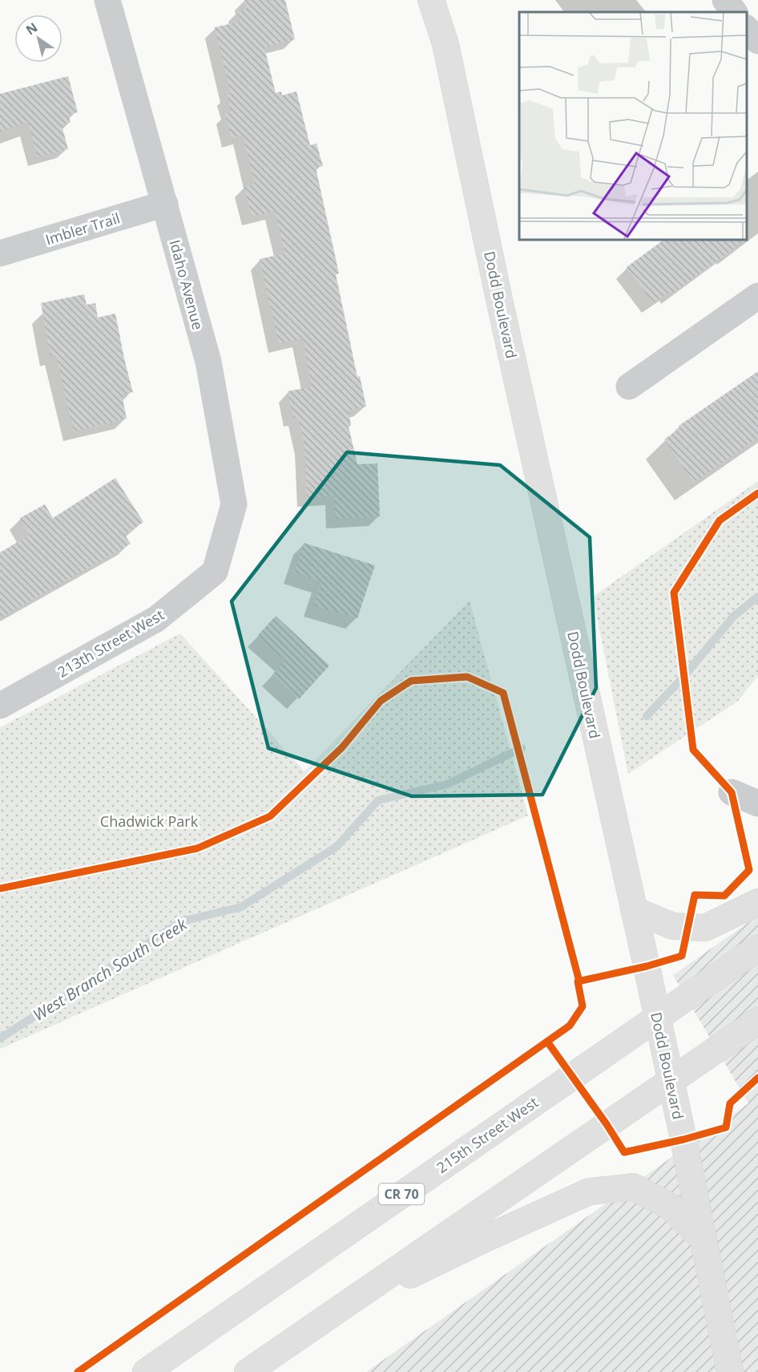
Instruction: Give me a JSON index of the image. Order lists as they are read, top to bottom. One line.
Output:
{"streets":{"main road":["Dodd Boulevard","215th Street West","CR 70"],"street":["Imbler Trail","Idaho Avenue","213th Street West"]},"crossings":[["Imbler Trail","Idaho Avenue"],["Idaho Avenue","213th Street West"],["Dodd Boulevard","215th Street West"]],"water":["West Branch South Creek"],"parks":["Chadwick Park"],"north":"top left"}
